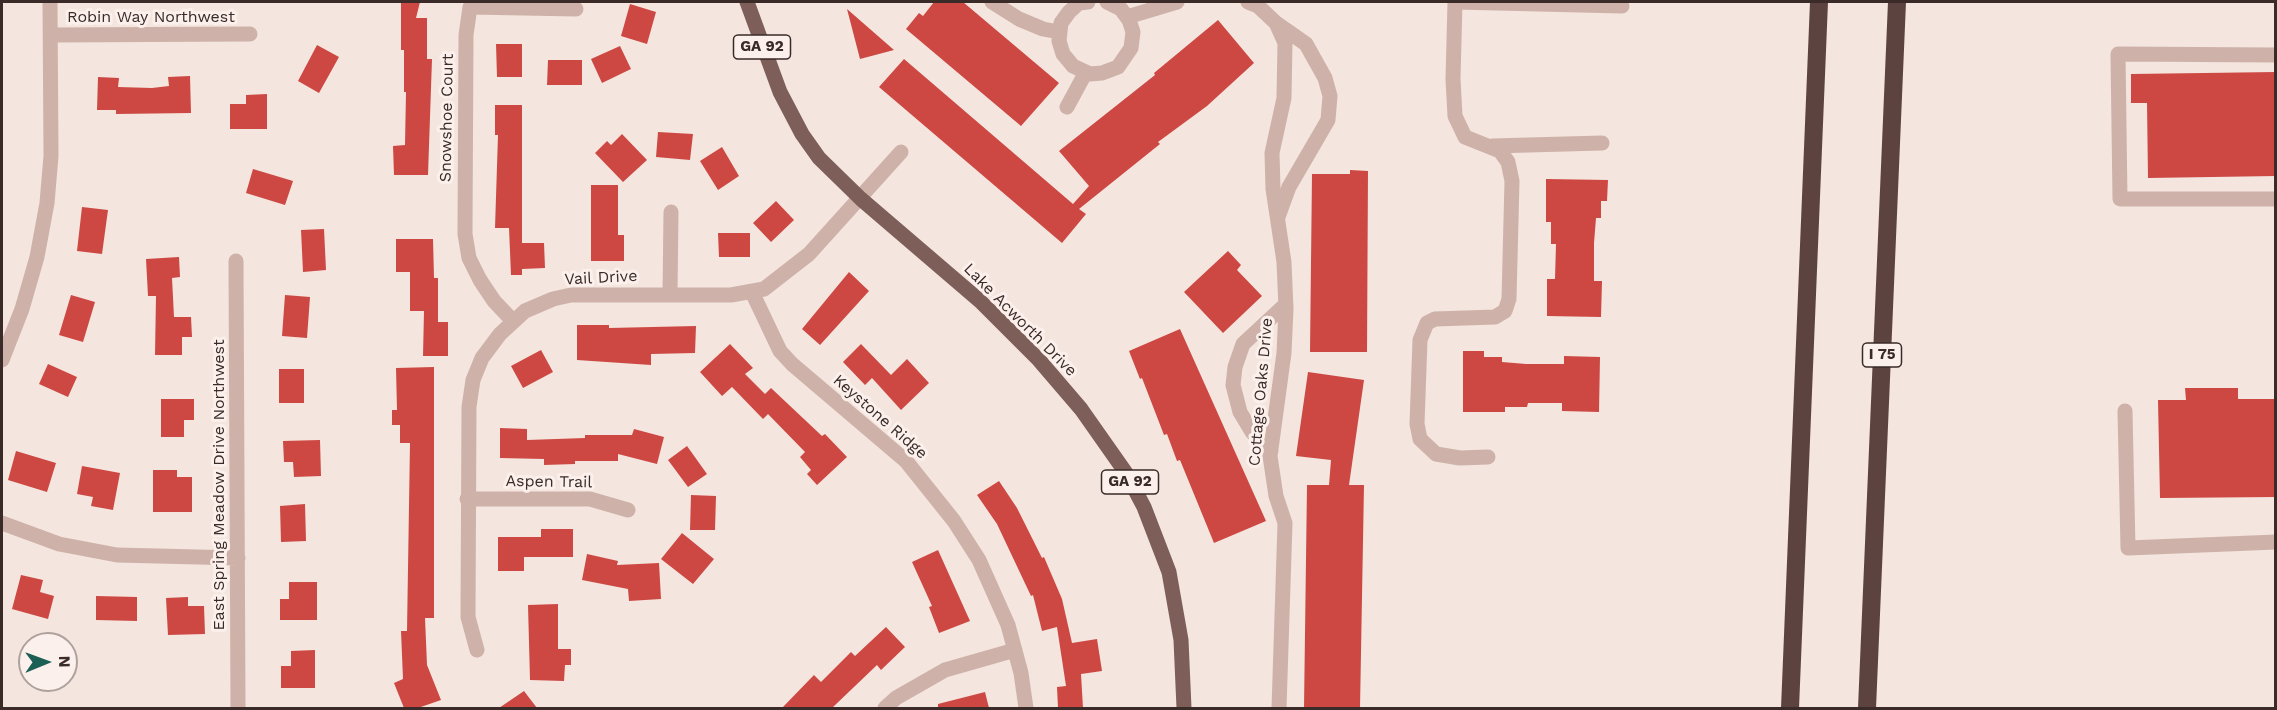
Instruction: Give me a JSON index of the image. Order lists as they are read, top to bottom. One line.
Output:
{"streets":{"highway":["I 75"],"main road":["GA 92","Lake Acworth Drive"],"street":["Robin Way Northwest","Snowshoe Court","Vail Drive","Cottage Oaks Drive","Keystone Ridge","Aspen Trail","East Spring Meadow Drive Northwest"]},"crossings":[["Snowshoe Court","Vail Drive"],["Vail Drive","Lake Acworth Drive"],["Vail Drive","Keystone Ridge"],["Vail Drive","Aspen Trail"]],"north":"right"}
